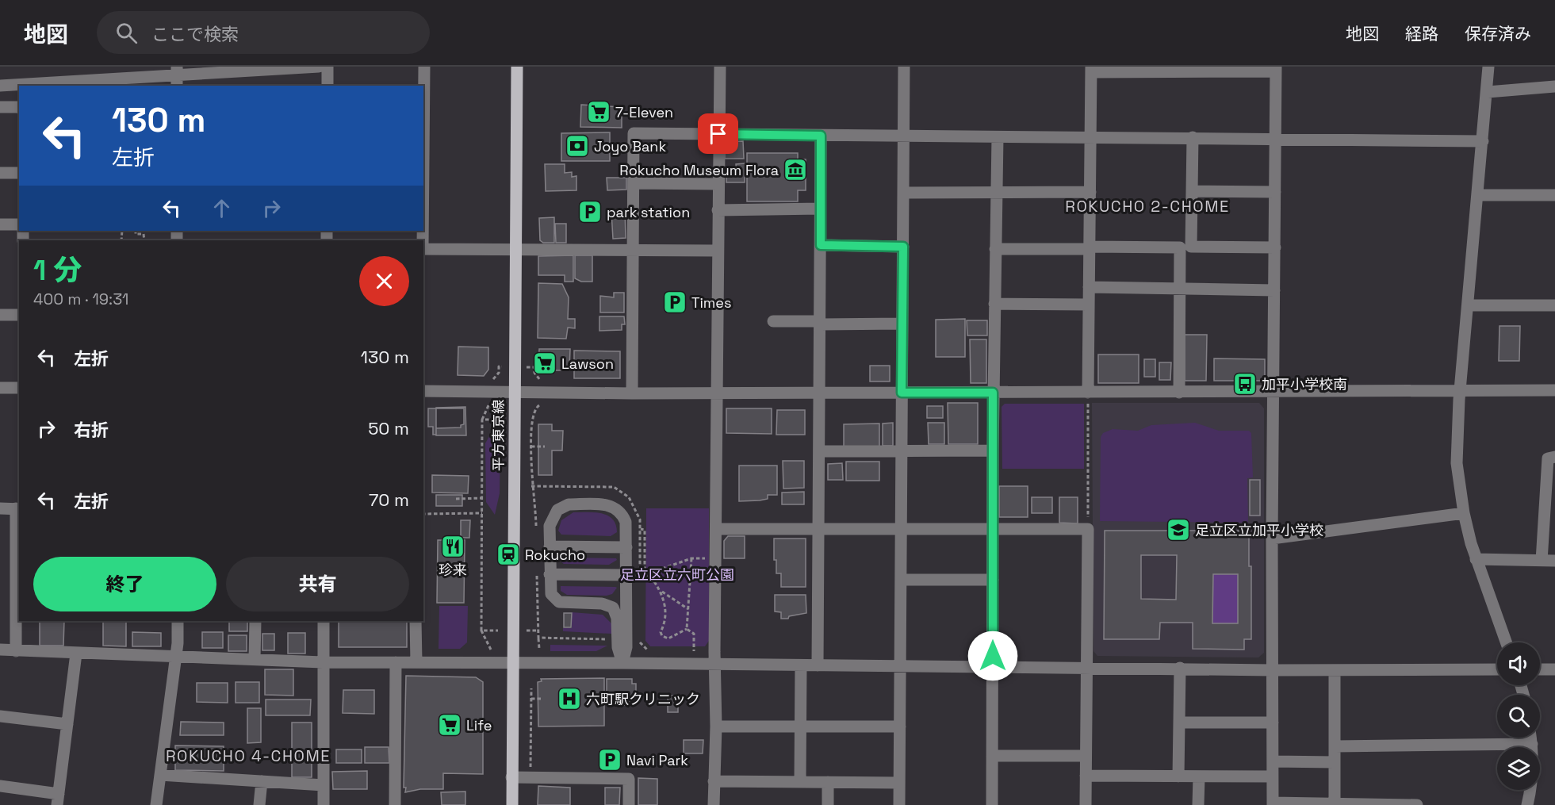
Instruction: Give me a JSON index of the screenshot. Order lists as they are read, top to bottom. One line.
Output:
{"streets":{"main road":["平方東京線"]},"districts":["ROKUCHO 2-CHOME","ROKUCHO 4-CHOME"],"parks":["足立区立六町公園"],"places":{"supermarket":["7-Eleven","Lawson","Life"],"bank":["Joyo Bank"],"museum":["Rokucho Museum Flora"],"parking":["park station","Times","Navi Park"],"bus stop":["加平小学校南"],"school or university":["足立区立加平小学校"],"restaurant":["珍来"],"station":["Rokucho"],"hospital":["六町駅クリニック"]},"page":{"header":"地図","search":"ここで検索","nav":["地図","経路","保存済み"],"turn":["130 m","左折"],"heading":["1 分","400 m · 19:31"],"list":[{"name":"左折","value":"130 m"},{"name":"右折","value":"50 m"},{"name":"左折","value":"70 m"}],"buttons":["終了","共有"]}}
